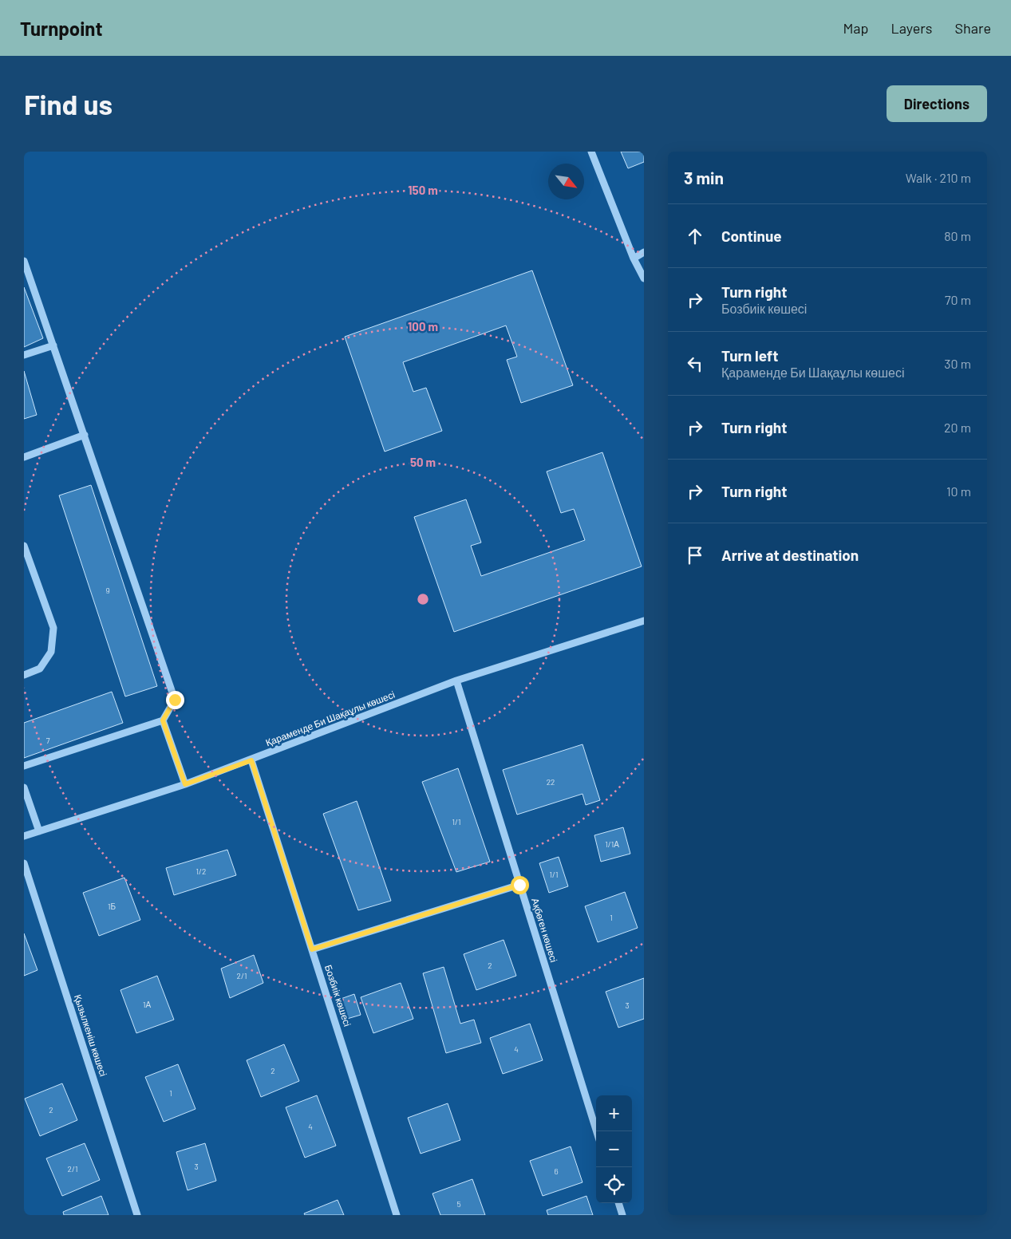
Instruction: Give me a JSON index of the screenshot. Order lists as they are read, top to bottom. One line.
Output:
{"streets":{"street":["Қараменде Би Шақаұлы көшесі","Ақбөген көшесі","Бозбиік көшесі","Қызылкеніш көшесі"]},"crossings":[["Қараменде Би Шақаұлы көшесі","Ақбөген көшесі"],["Қараменде Би Шақаұлы көшесі","Бозбиік көшесі"]],"house_numbers":["9","7","22","1/1","1/1А","1/2","1/1","1Б","1","2","2/1","1А","3","4","2","1","2","4","3","2/1","6","5"],"north":"bottom right","page":{"header":"Turnpoint","nav":["Map","Layers","Share"],"buttons":"Directions","title":"Find us","heading":["3 min","Walk · 210 m"],"list":[["Continue","80 m"],["Turn right","Бозбиік көшесі","70 m"],["Turn left","Қараменде Би Шақаұлы көшесі","30 m"],["Turn right","20 m"],["Turn right","10 m"],"Arrive at destination"],"map_buttons":["+","−"]},"rings":["150 m","100 m","50 m"]}
